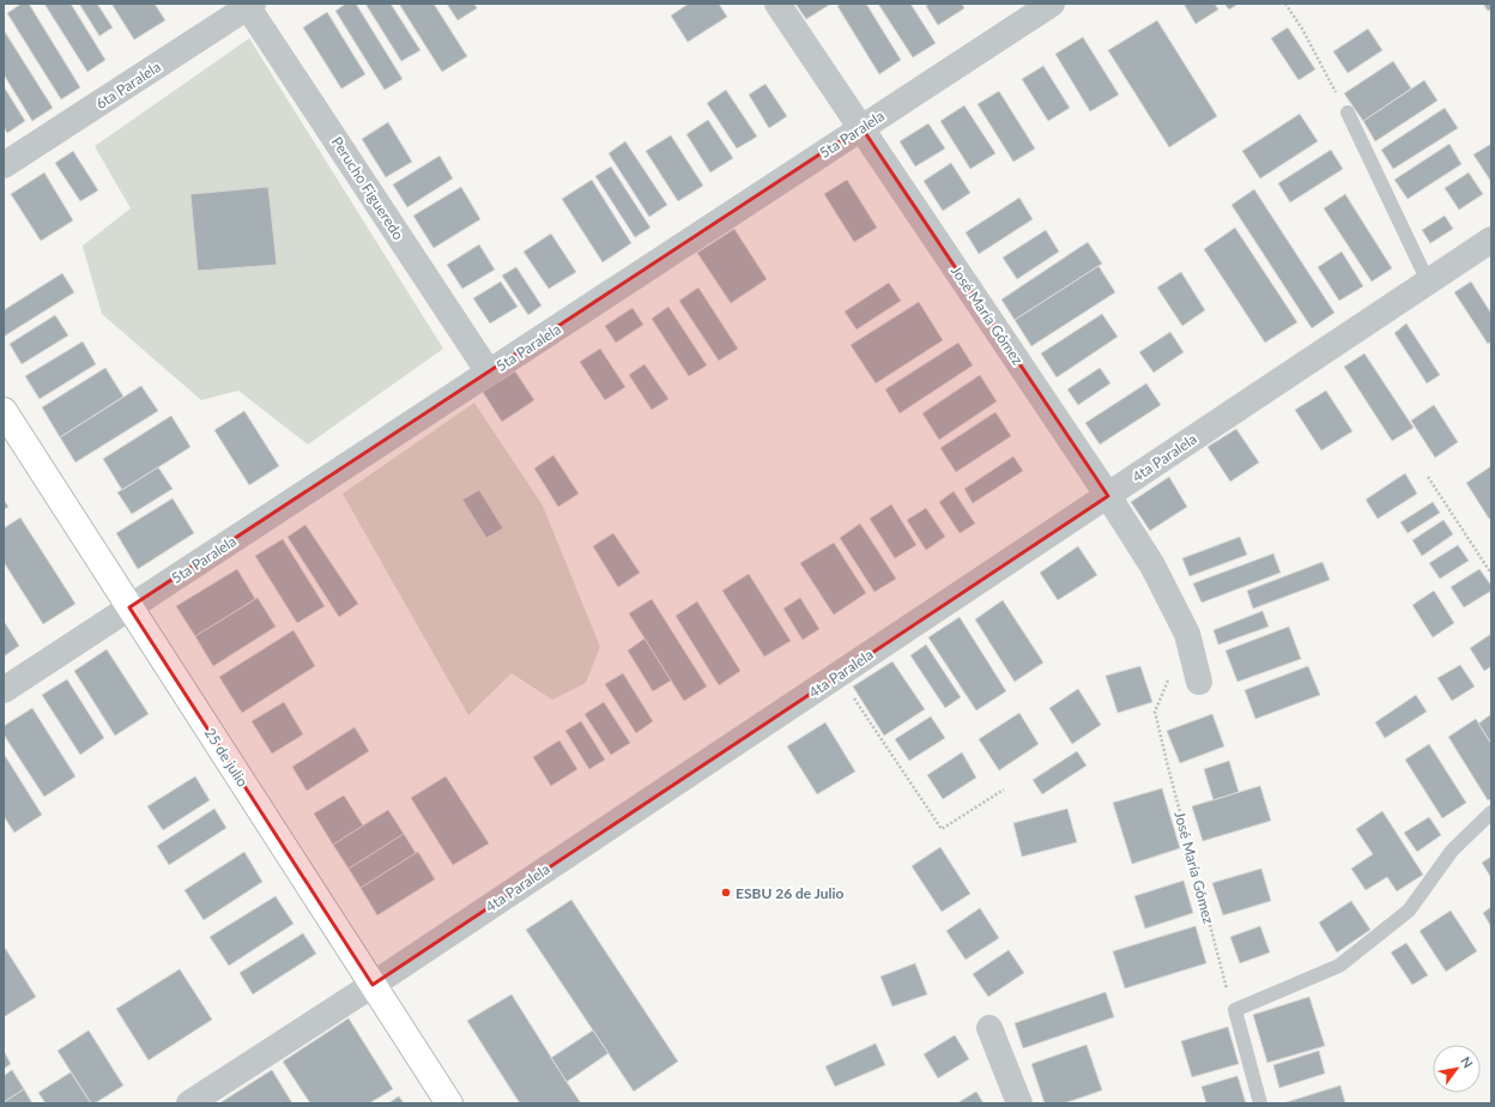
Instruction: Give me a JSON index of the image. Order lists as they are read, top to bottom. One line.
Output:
{"streets":{"street":["6ta Paralela","5ta Paralela","Perucho Figueredo","José María Gómez","4ta Paralela","25 de julio"]},"crossings":[["6ta Paralela","Perucho Figueredo"],["5ta Paralela","Perucho Figueredo"],["5ta Paralela","José María Gómez"],["5ta Paralela","25 de julio"],["José María Gómez","4ta Paralela"],["4ta Paralela","25 de julio"]],"places":["ESBU 26 de Julio"],"north":"top right"}
